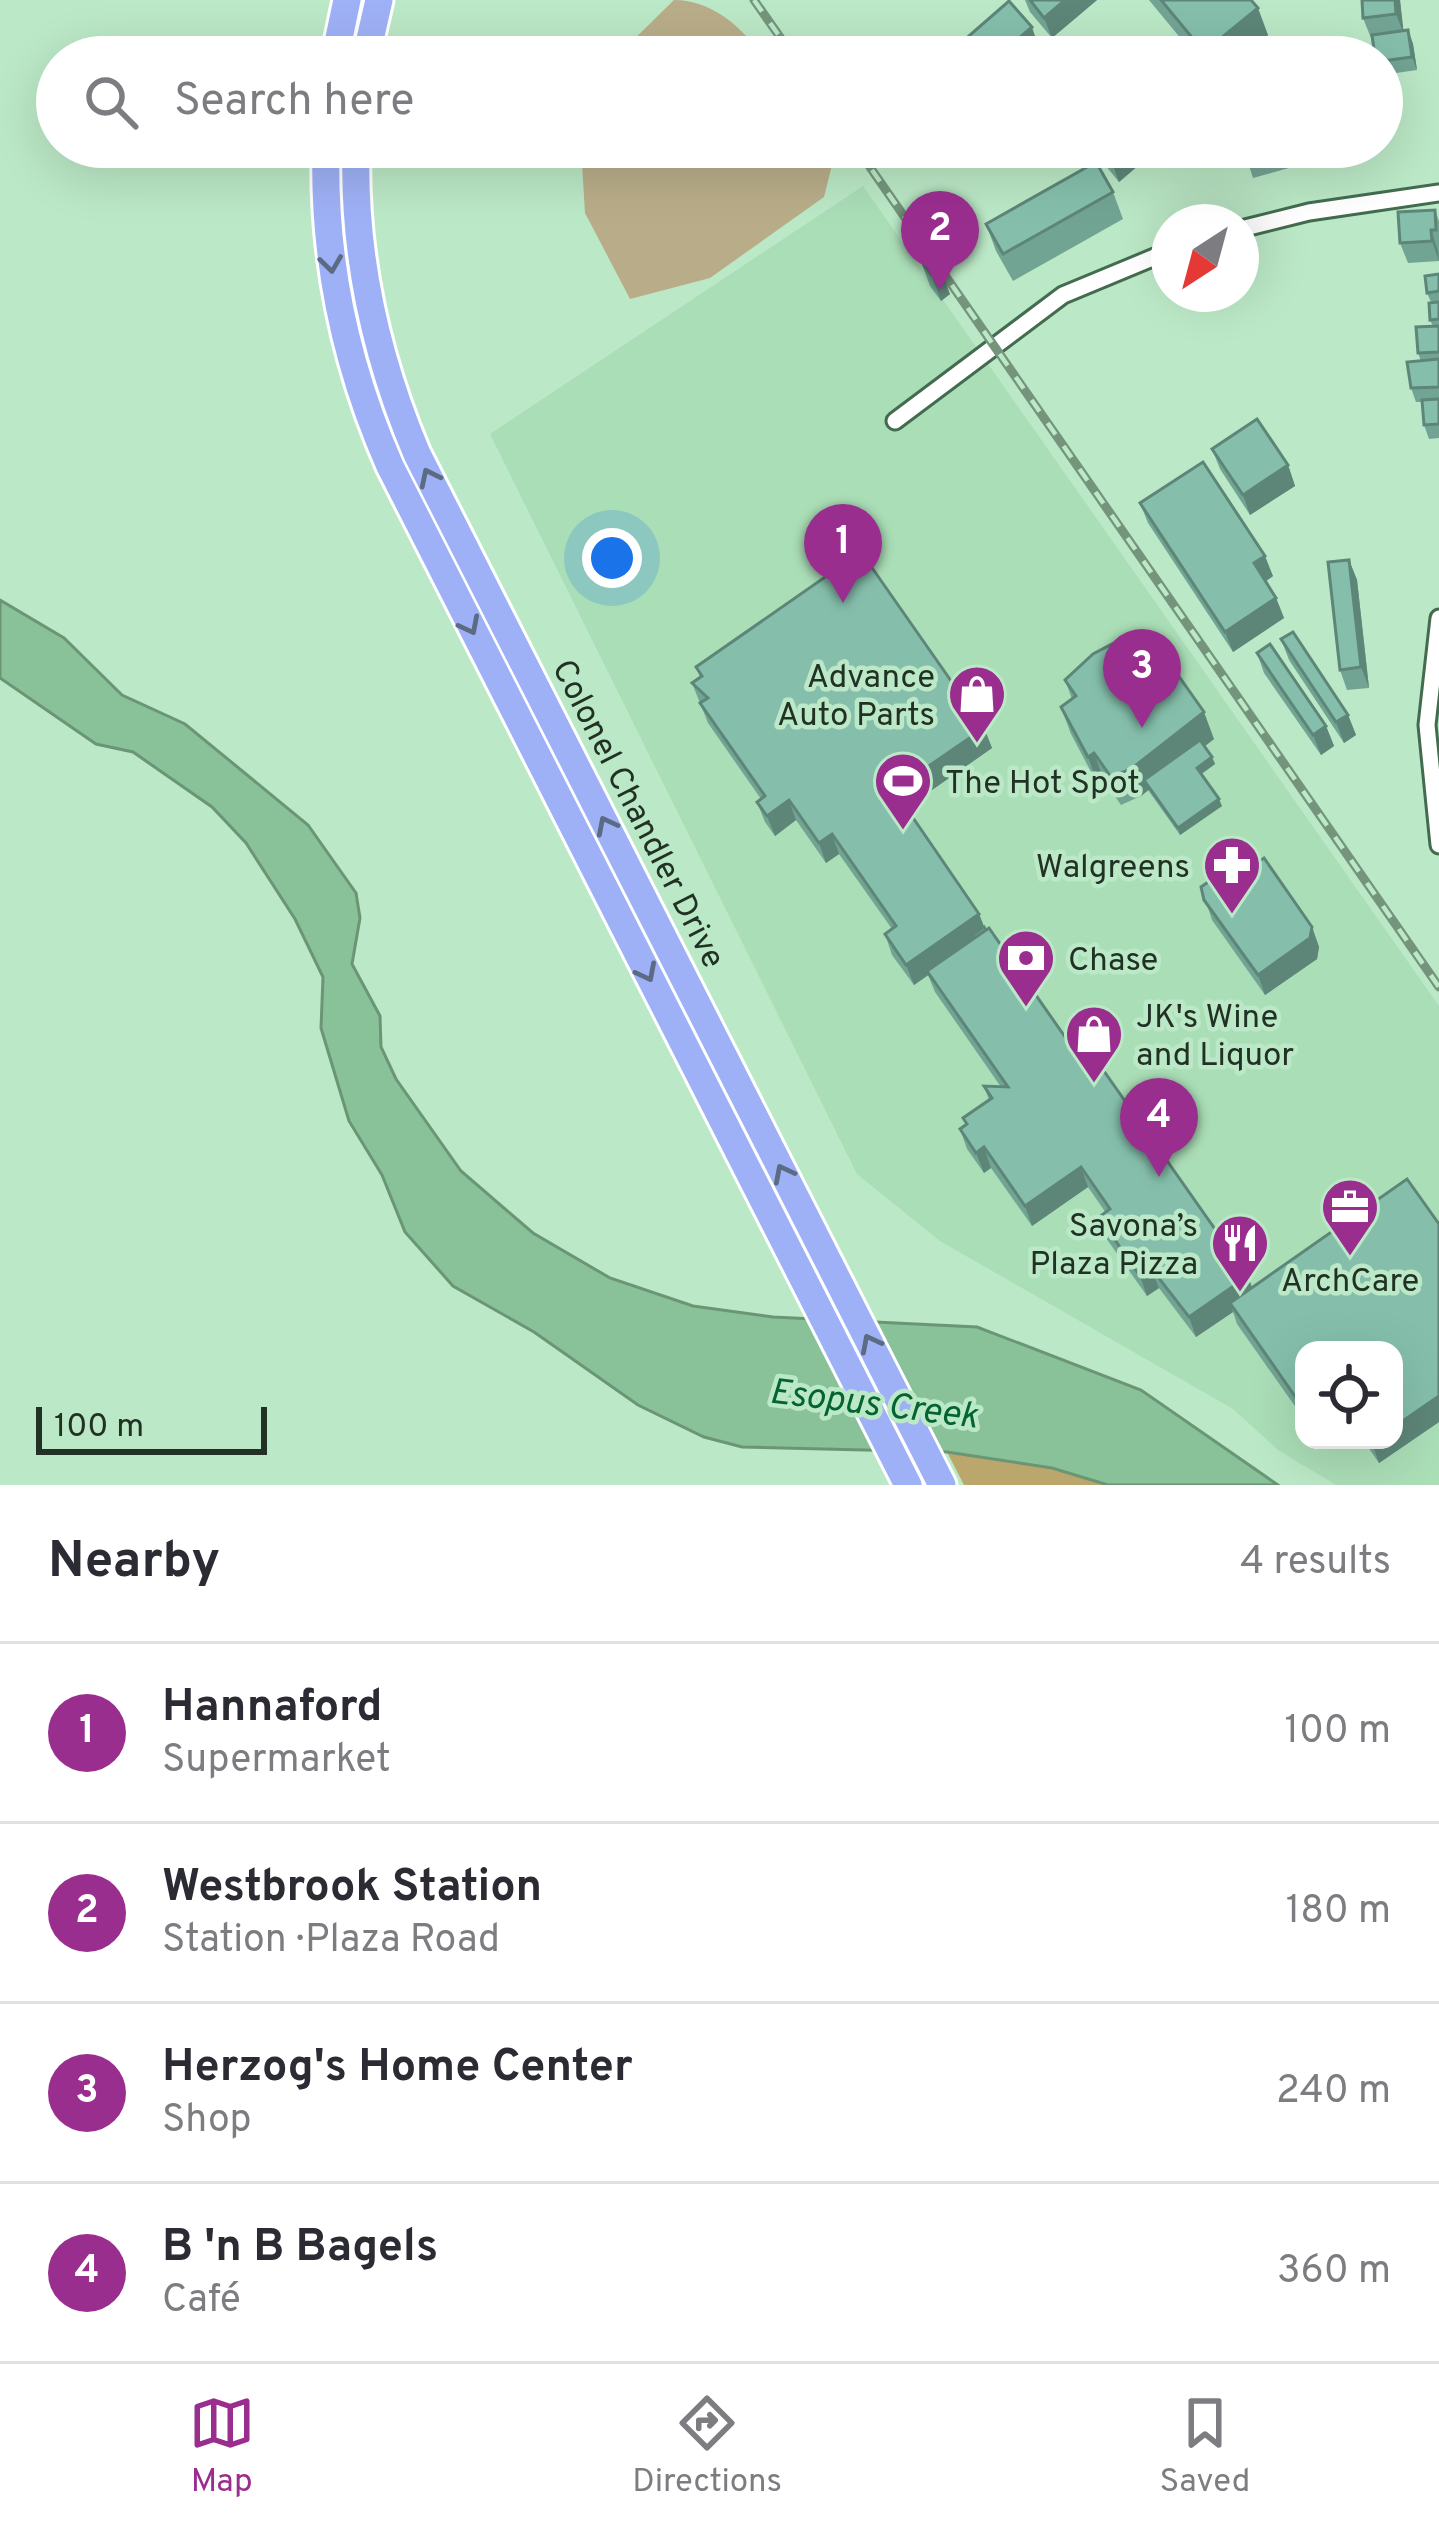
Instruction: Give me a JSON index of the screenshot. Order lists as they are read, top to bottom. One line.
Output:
{"streets":{"highway":["Colonel Chandler Drive"]},"water":["Esopus Creek"],"places":{"shop":["Advance Auto Parts","JK's Wine and Liquor"],"sports":["The Hot Spot"],"pharmacy":["Walgreens"],"bank":["Chase"],"office":["ArchCare"],"restaurant":["Savona’s Plaza Pizza"]},"scale_bar":"100 m","north":"bottom left","page":{"search":"Search here","pins":["2","1","3","4"],"scale":"100 m","heading":["Nearby","4 results"],"list":[{"mark":"1","name":"Hannaford","note":"Supermarket","value":"100 m"},{"mark":"2","name":"Westbrook Station","note":"Station · Plaza Road","value":"180 m"},{"mark":"3","name":"Herzog's Home Center","note":"Shop","value":"240 m"},{"mark":"4","name":"B 'n B Bagels","note":"Café","value":"360 m"}],"nav":["Map","Directions","Saved"]}}
